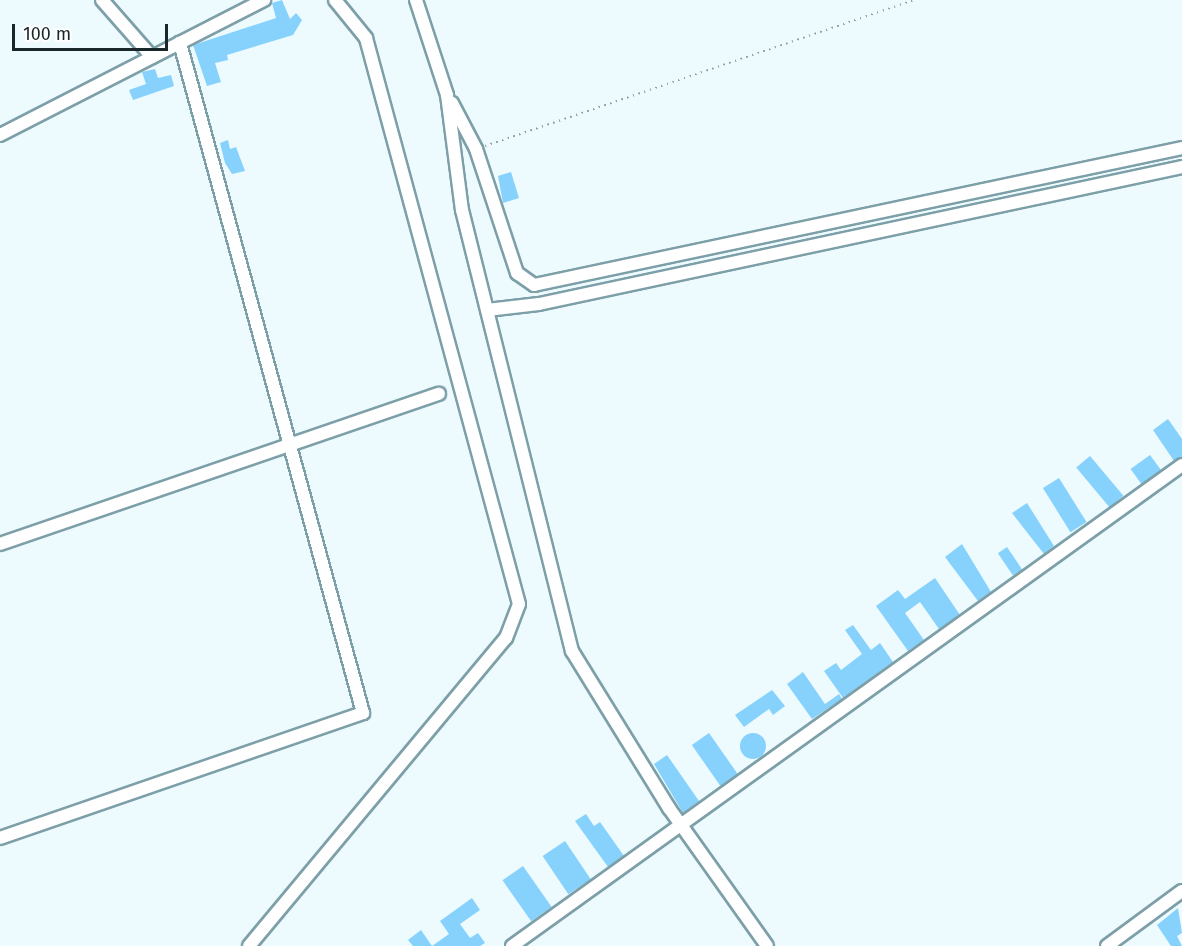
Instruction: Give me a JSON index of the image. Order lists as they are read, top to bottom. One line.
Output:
{"scale_bar":"100 m"}
